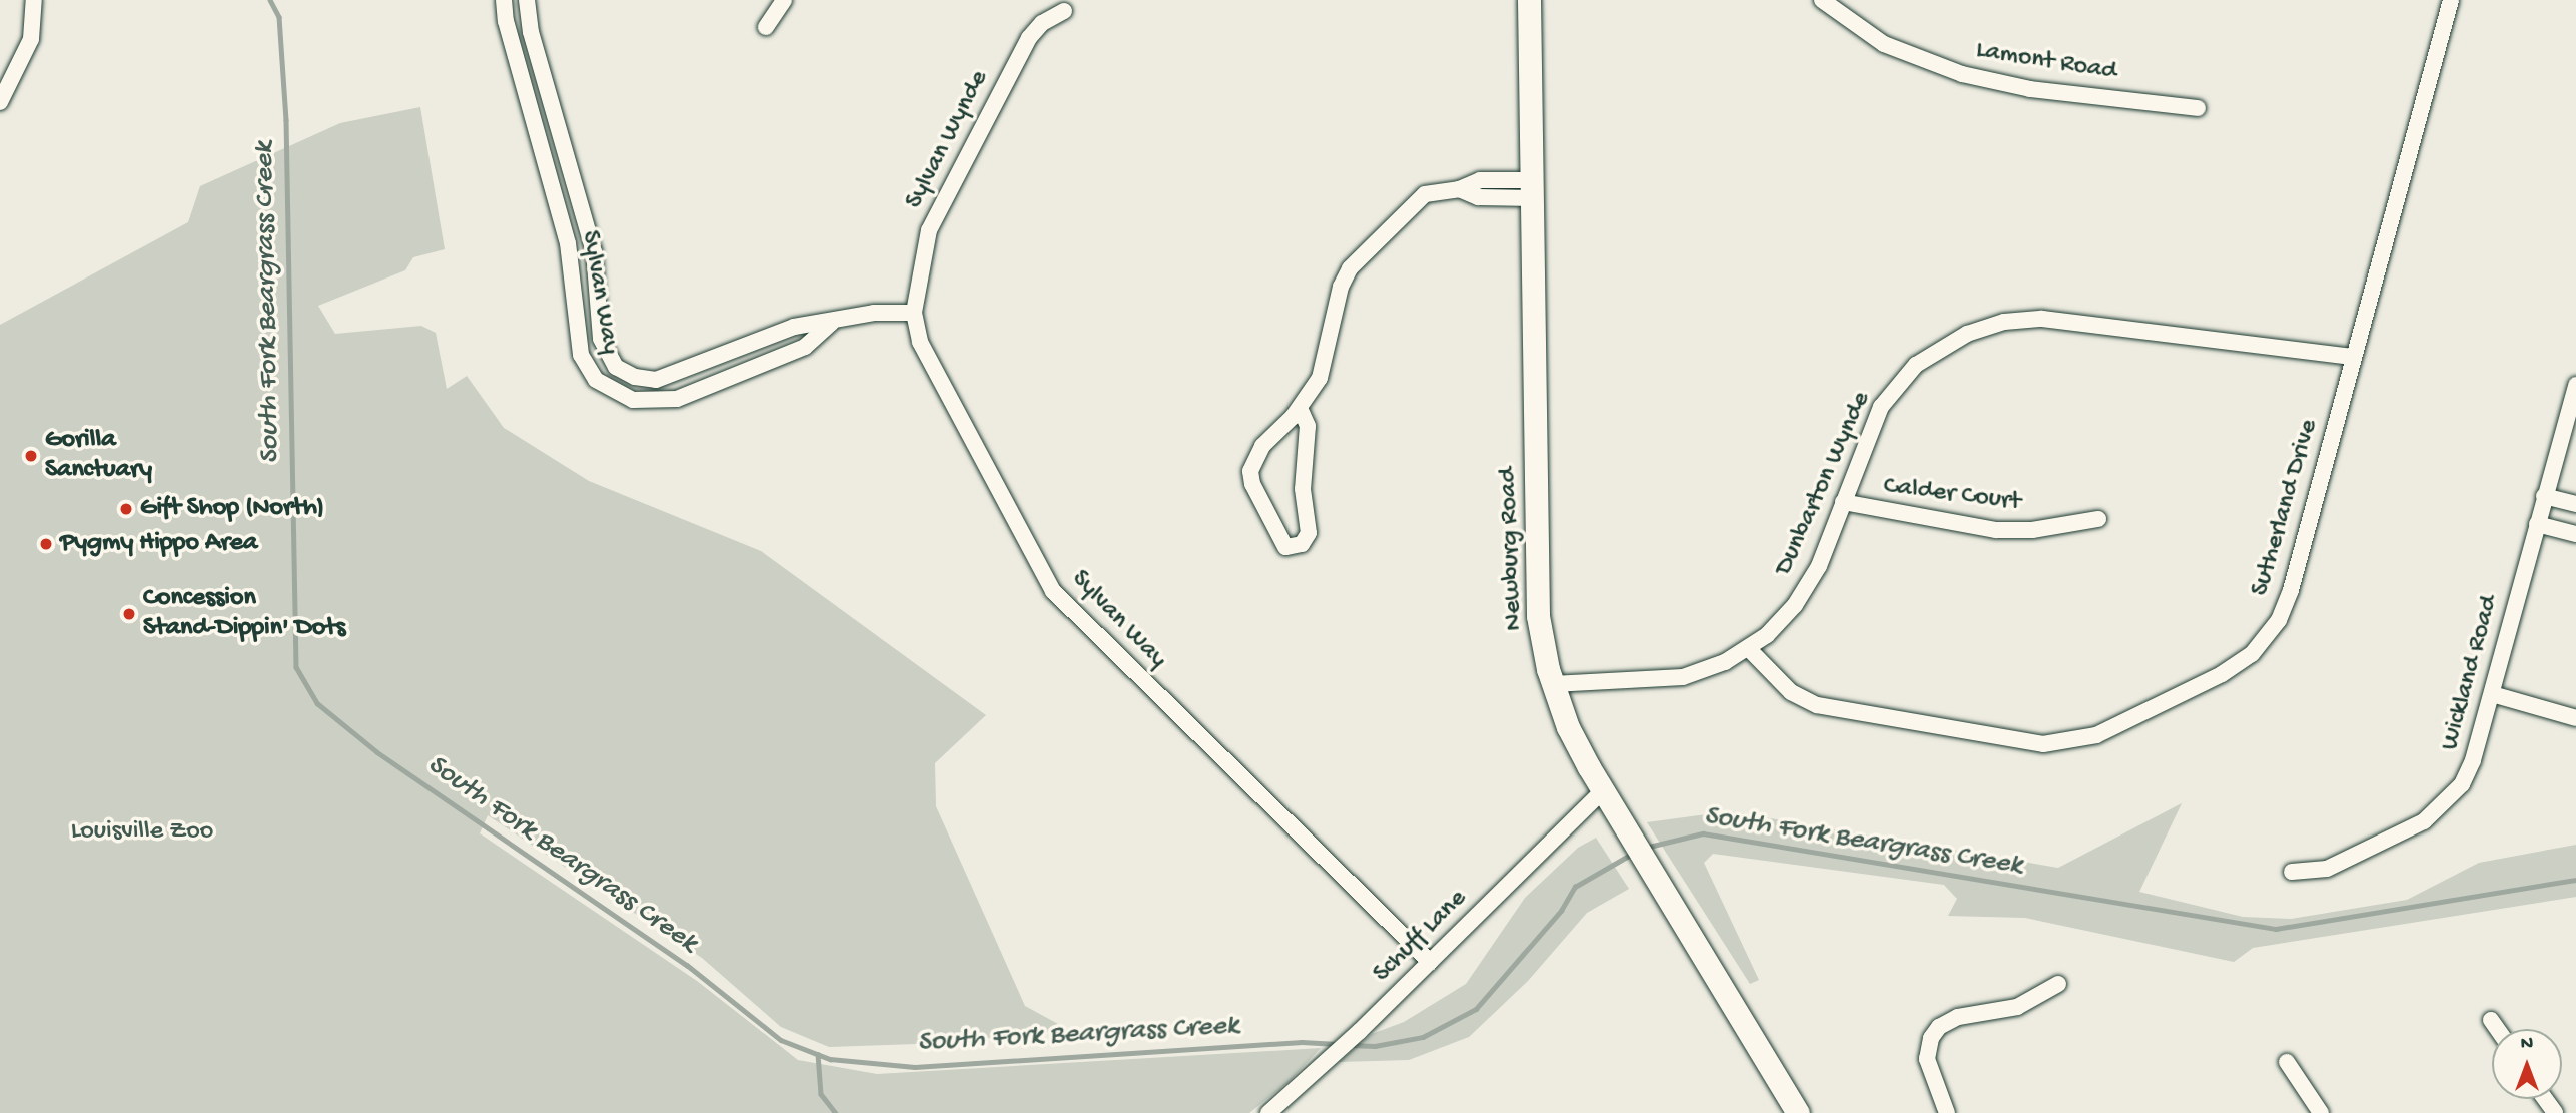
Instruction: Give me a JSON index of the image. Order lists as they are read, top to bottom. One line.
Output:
{"streets":{"main road":["Newburg Road"],"street":["Lamont Road","Sylvan Wynde","Sylvan Way","Dunbarton Wynde","Calder Court","Sutherland Drive","Wickland Road","Schuff Lane"]},"crossings":[["Sylvan Wynde","Sylvan Way"],["Sylvan Way","Schuff Lane"],["Dunbarton Wynde","Calder Court"],["Dunbarton Wynde","Sutherland Drive"],["Dunbarton Wynde","Newburg Road"],["Newburg Road","Schuff Lane"]],"water":["South Fork Beargrass Creek"],"parks":["Louisville Zoo"],"places":["Gorilla Sanctuary","Gift Shop (North)","Pygmy Hippo Area","Concession Stand-Dippin' Dots"],"north":"top"}
